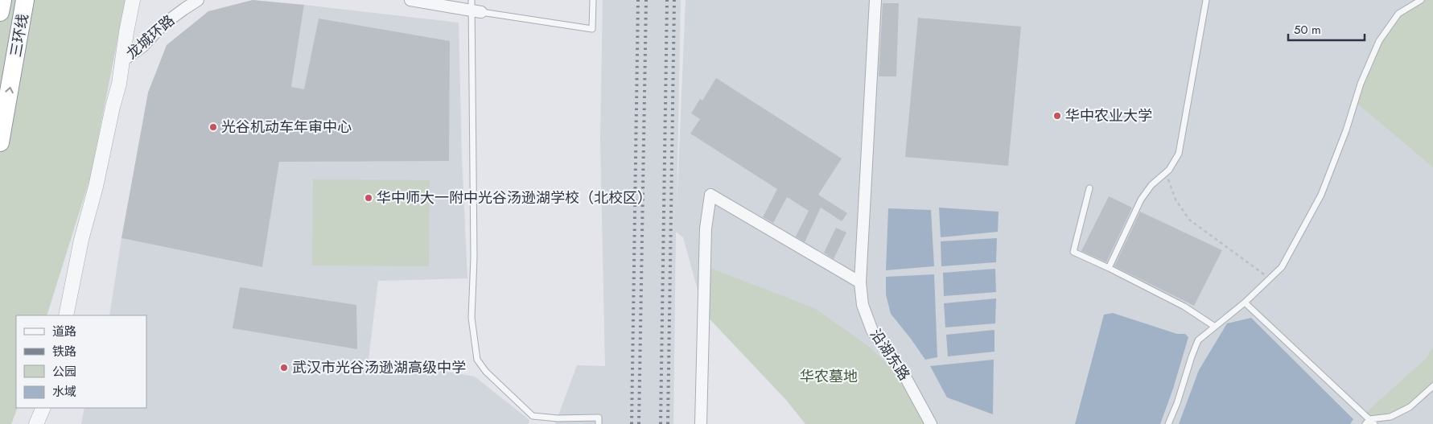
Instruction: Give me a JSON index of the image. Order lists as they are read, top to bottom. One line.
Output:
{"streets":{"highway":["三环线"],"street":["龙城环路","沿湖东路"]},"one_way":["三环线"],"parks":["华农墓地"],"places":["华中农业大学","光谷机动车年审中心","华中师大一附中光谷汤逊湖学校（北校区）","武汉市光谷汤逊湖高级中学"],"legend":["道路","铁路","公园","水域"],"scale_bar":"50 m"}
